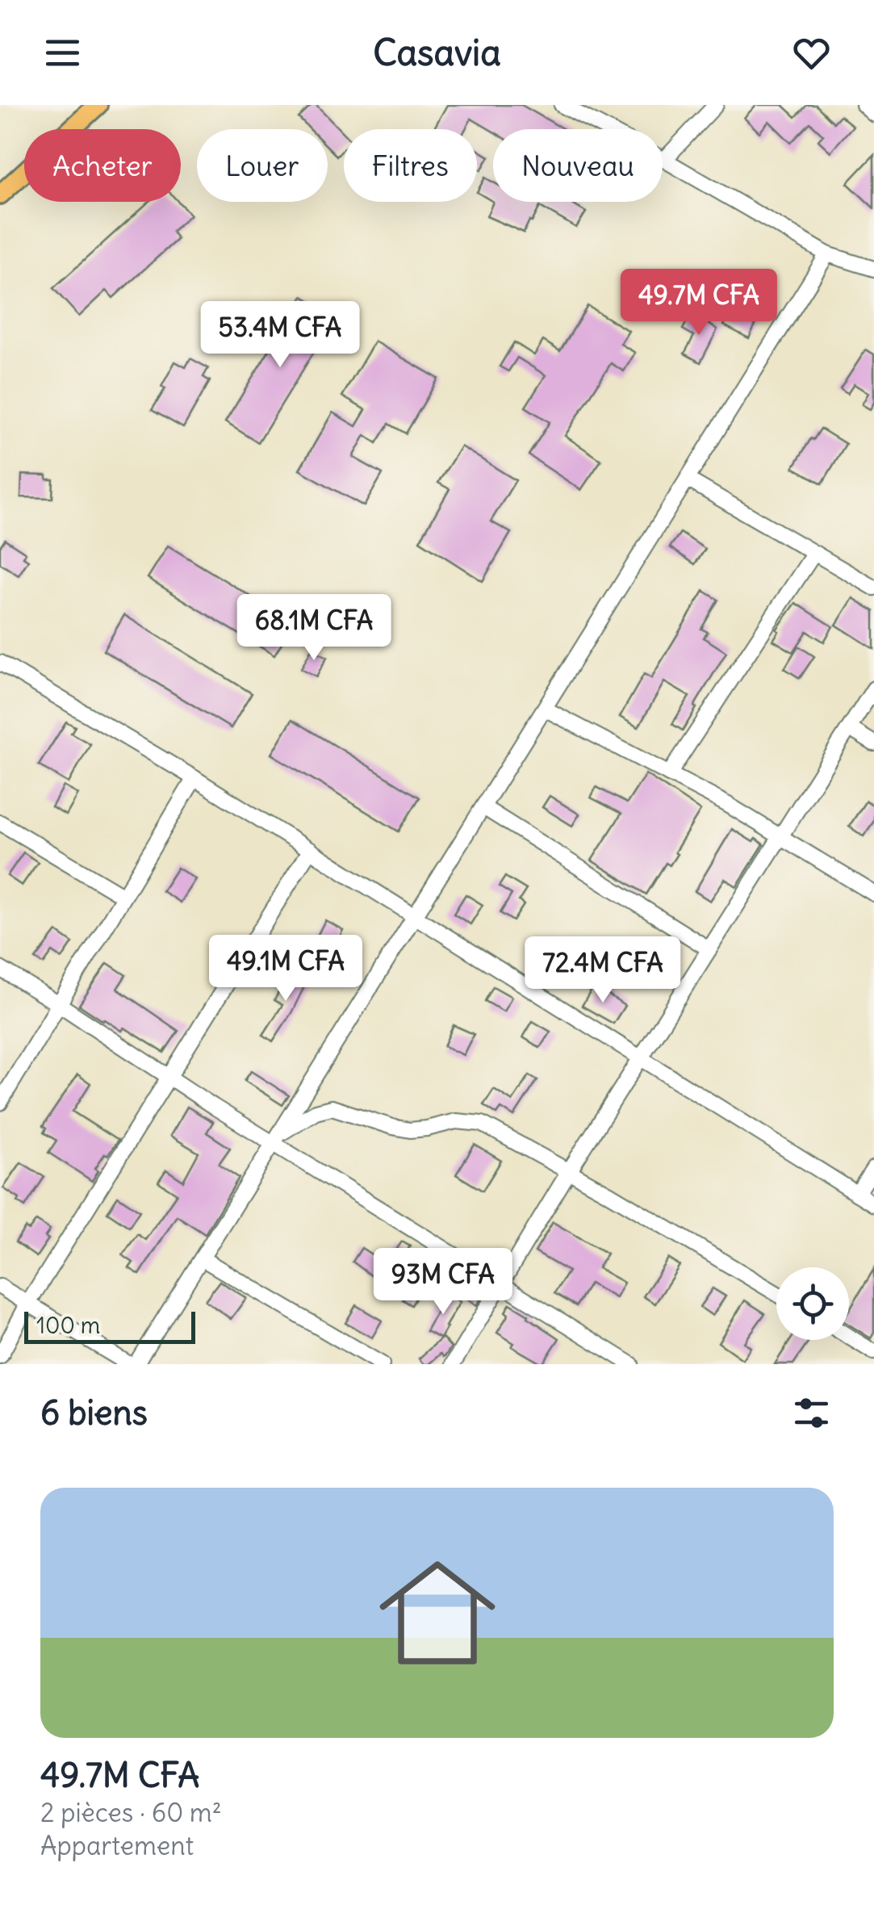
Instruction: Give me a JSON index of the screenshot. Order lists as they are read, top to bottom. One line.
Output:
{"scale_bar":"100 m","page":{"header":"Casavia","chip":["Acheter","Louer","Filtres","Nouveau"],"price":["49.7M CFA","53.4M CFA","68.1M CFA","49.1M CFA","72.4M CFA","93M CFA"],"scale":"100 m","heading":"6 biens","list":[{"name":"49.7M CFA","note":"2 pièces · 60 m² · Appartement"}]}}
